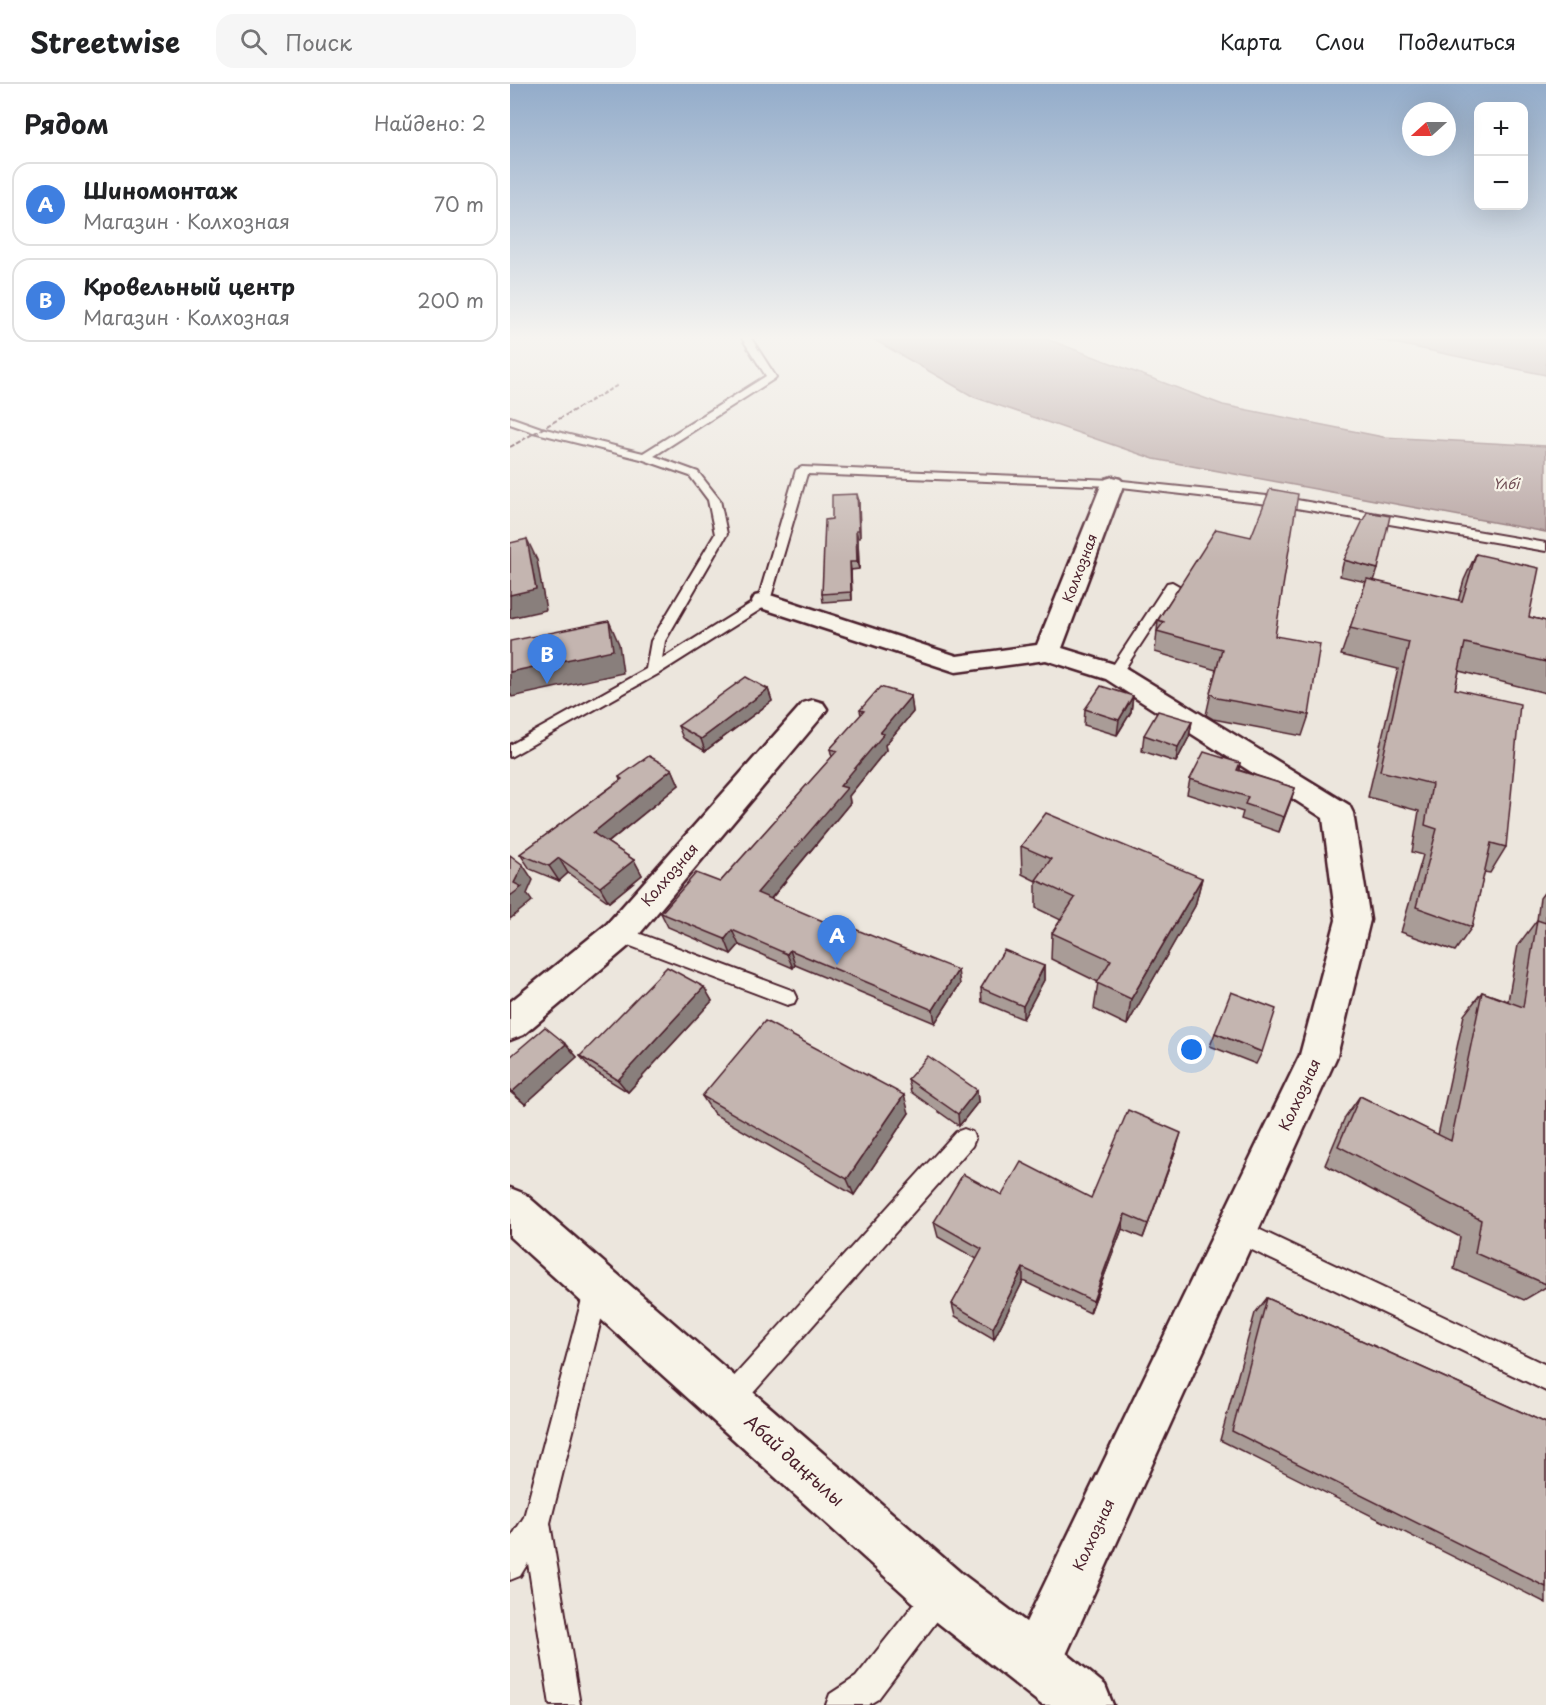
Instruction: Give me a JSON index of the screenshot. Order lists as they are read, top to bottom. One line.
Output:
{"streets":{"street":["Колхозная","Абай даңғылы"]},"crossings":[["Колхозная","Абай даңғылы"]],"water":["Үлбі"],"north":"left","page":{"header":"Streetwise","search":"Поиск","nav":["Карта","Слои","Поделиться"],"heading":["Рядом","Найдено: 2"],"map_buttons":["+","−"],"list":[{"mark":"A","name":"Шиномонтаж","note":"Магазин · Колхозная","value":"70 m"},{"mark":"B","name":"Кровельный центр","note":"Магазин · Колхозная","value":"200 m"}],"pins":["B","A"]}}
